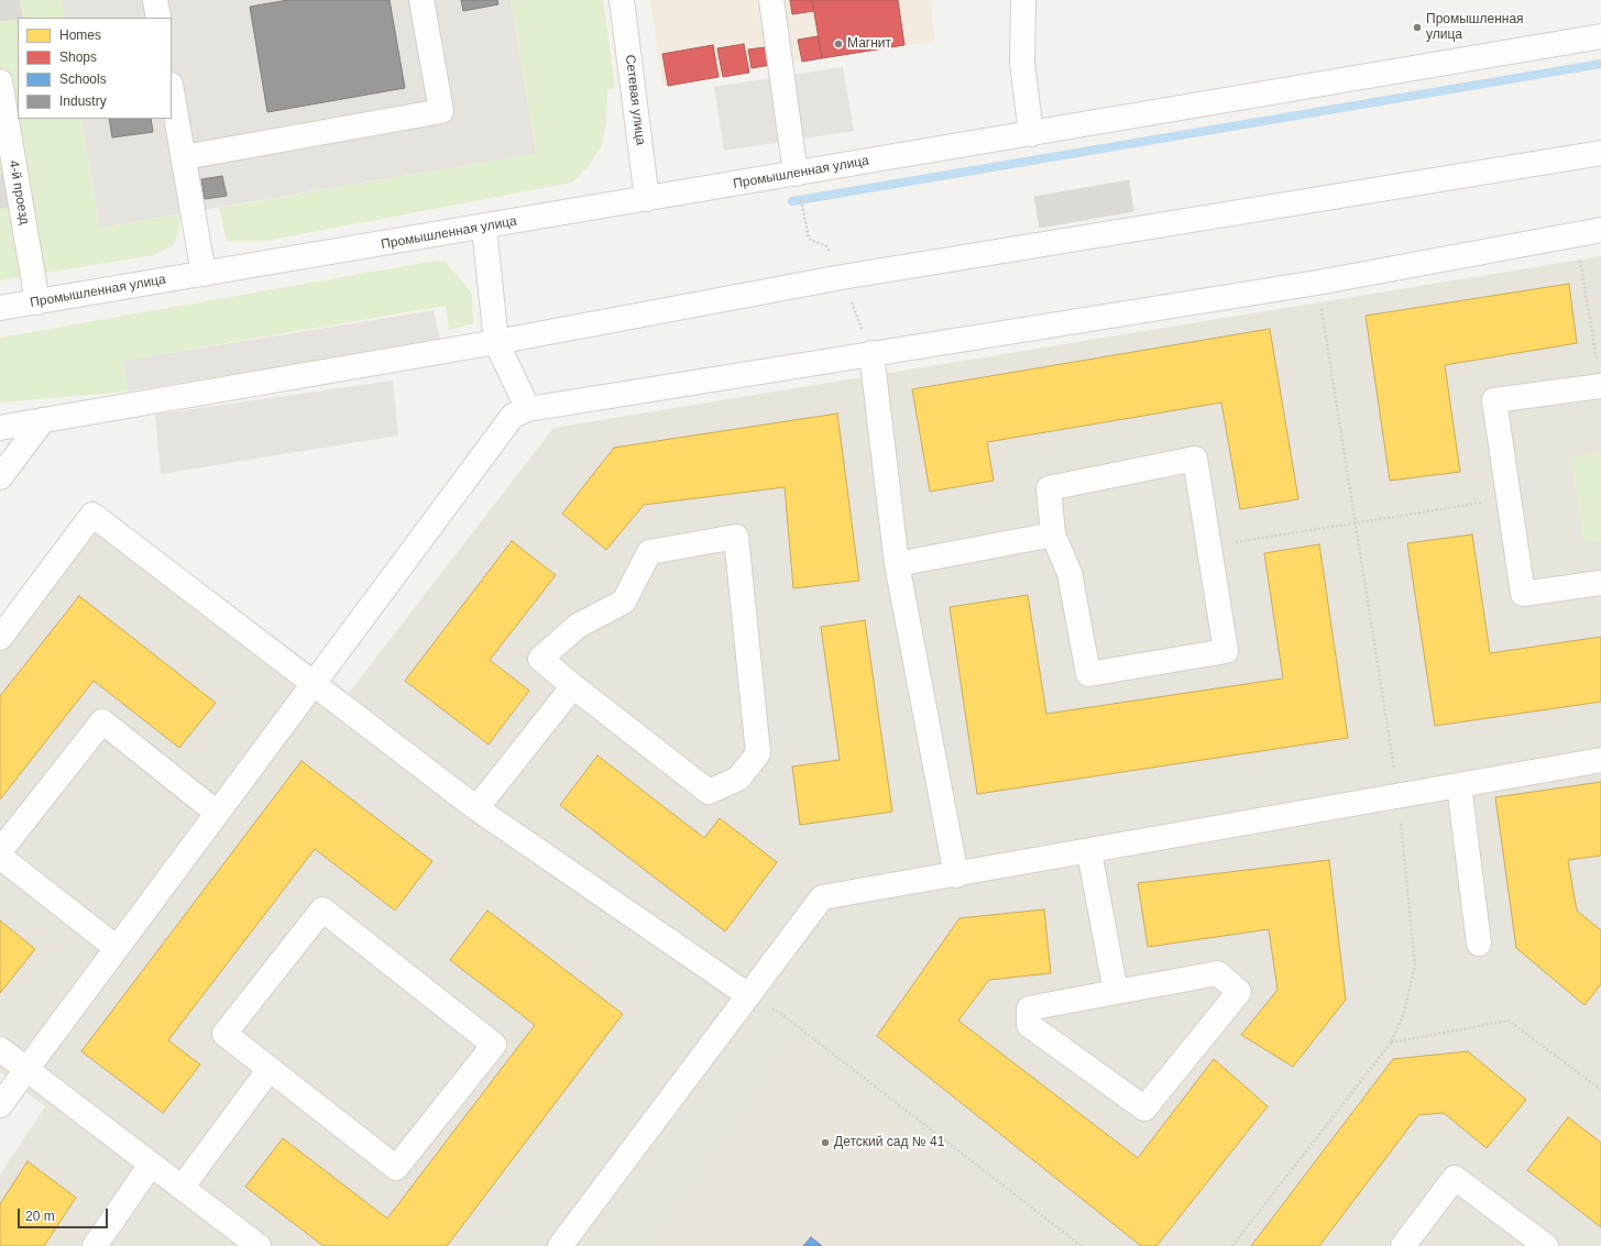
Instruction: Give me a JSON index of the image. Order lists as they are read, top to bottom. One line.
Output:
{"streets":{"street":["Сетевая улица","Промышленная улица","4-й проезд"]},"crossings":[["Сетевая улица","Промышленная улица"],["Промышленная улица","4-й проезд"]],"places":["Промышленная улица","Магнит","Детский сад № 41"],"legend":["Homes","Shops","Schools","Industry"],"scale_bar":"20 m"}
